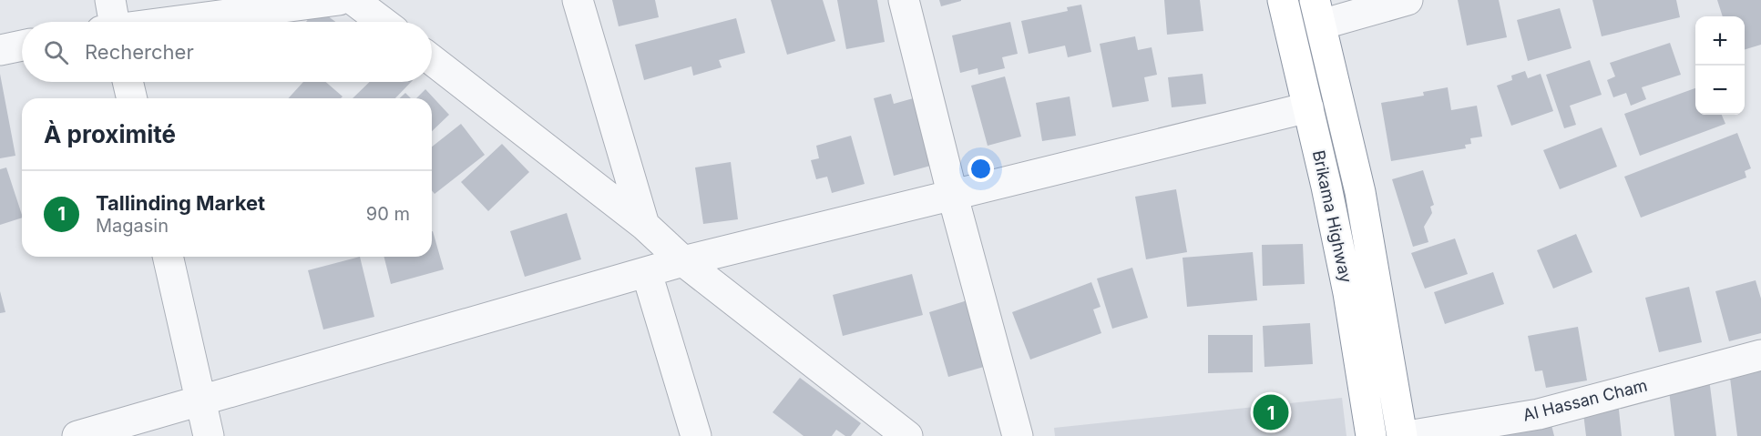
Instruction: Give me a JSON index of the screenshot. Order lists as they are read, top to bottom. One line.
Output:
{"streets":{"highway":["Brikama Highway"],"street":["Al Hassan Cham"]},"page":{"map_buttons":["+","−"],"search":"Rechercher","heading":"À proximité","list":[{"mark":"1","name":"Tallinding Market","note":"Magasin","value":"90 m"}],"pins":"1"}}
